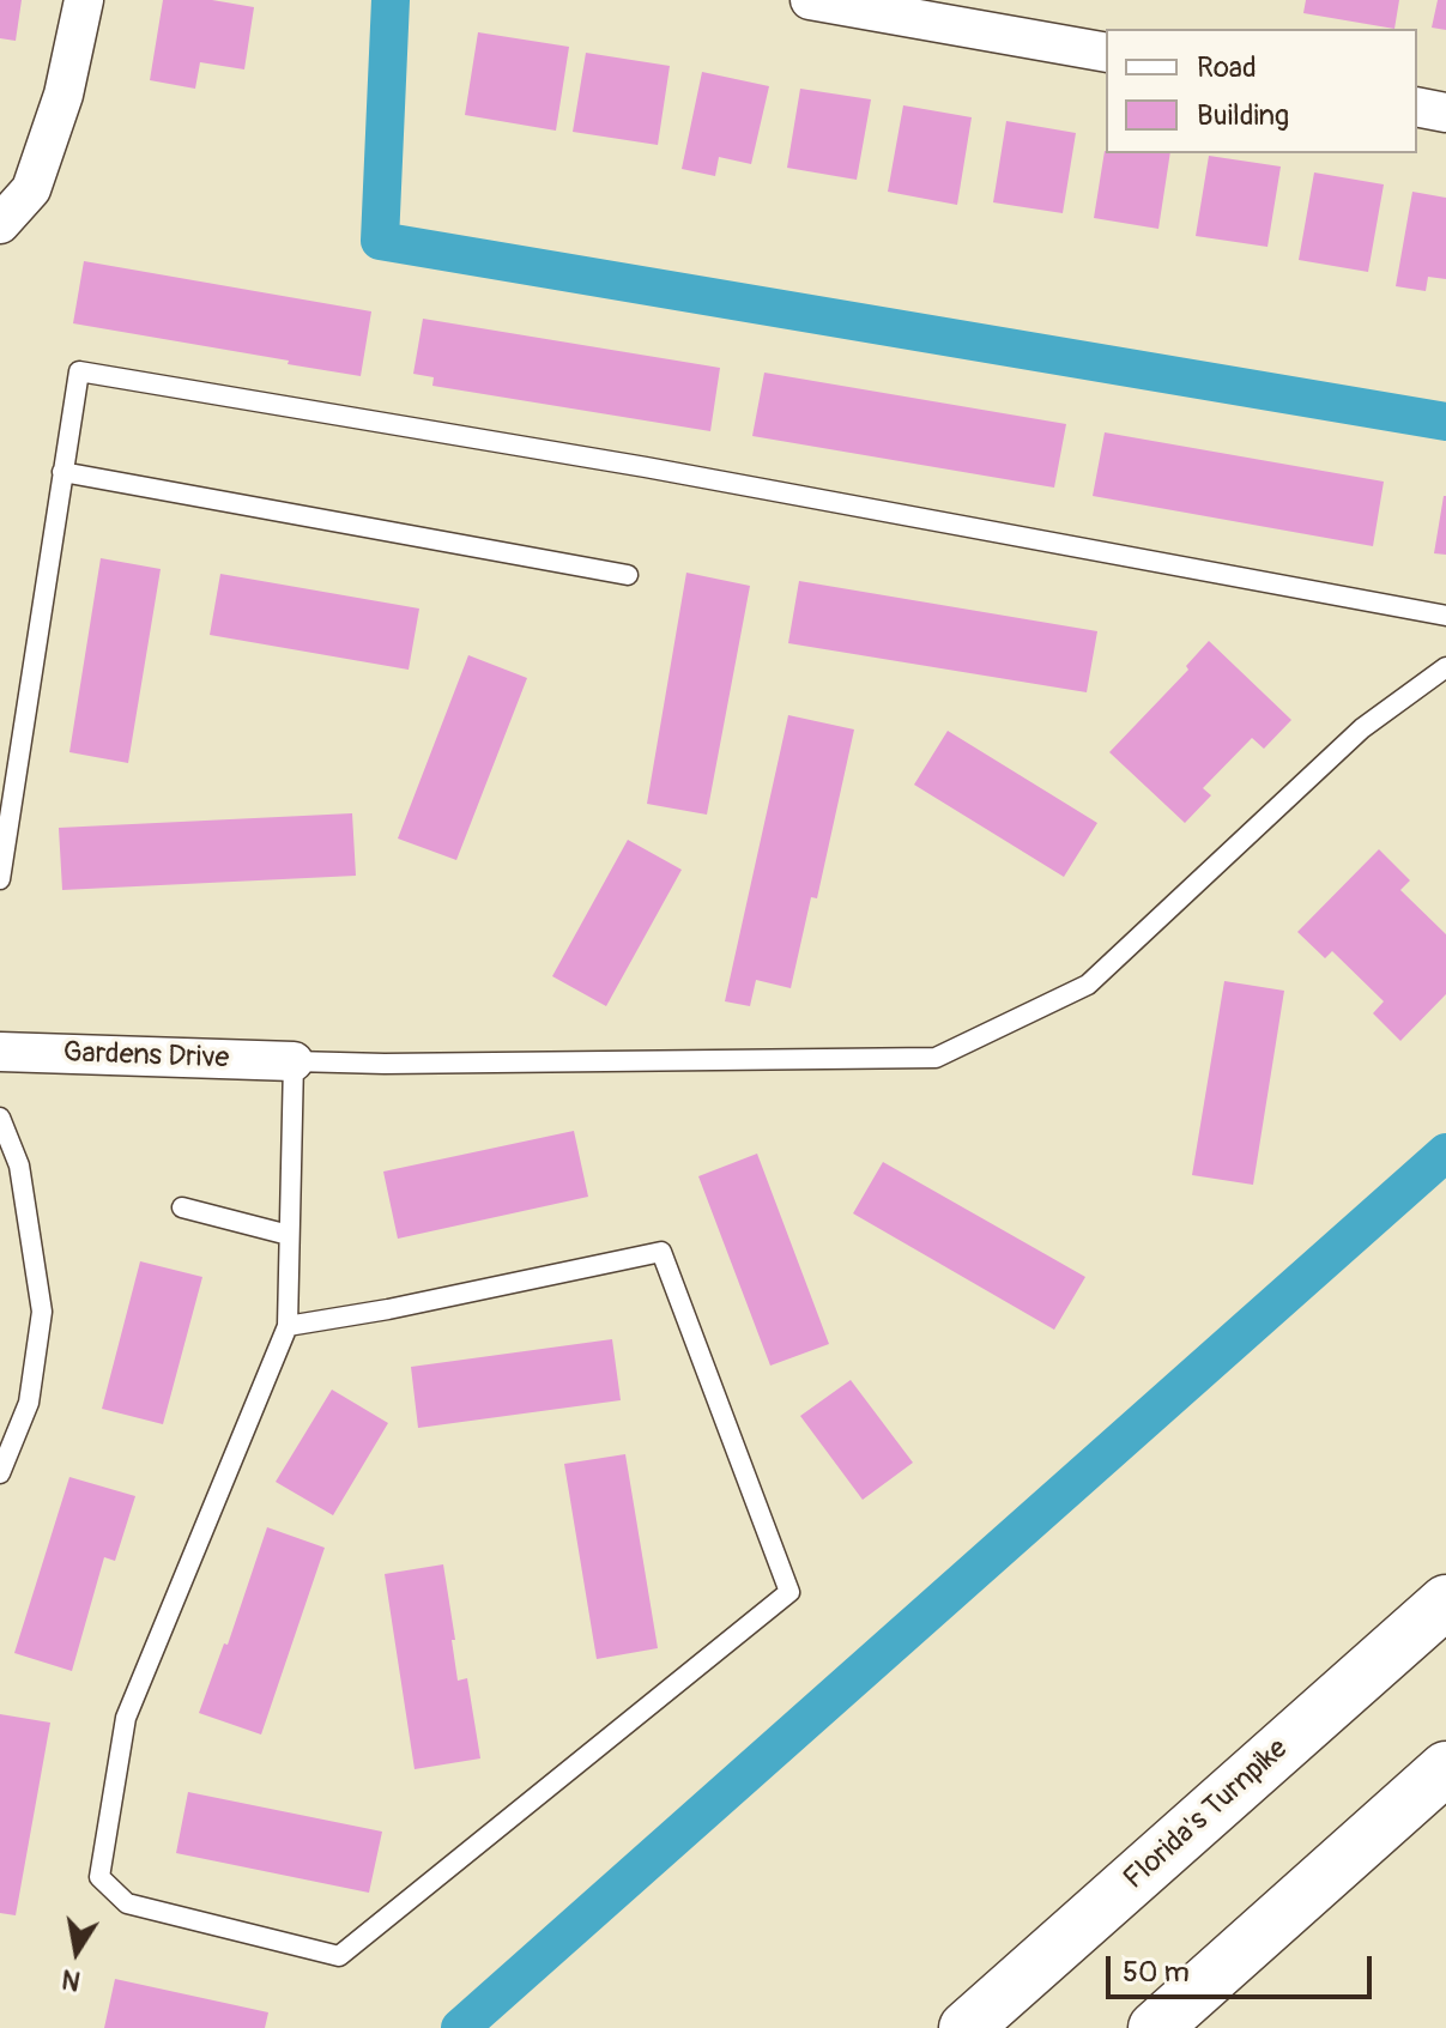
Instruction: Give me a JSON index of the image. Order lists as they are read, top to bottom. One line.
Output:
{"streets":{"highway":["Florida's Turnpike"],"street":["Gardens Drive"]},"legend":["Road","Building"],"scale_bar":"50 m","north":"bottom"}
